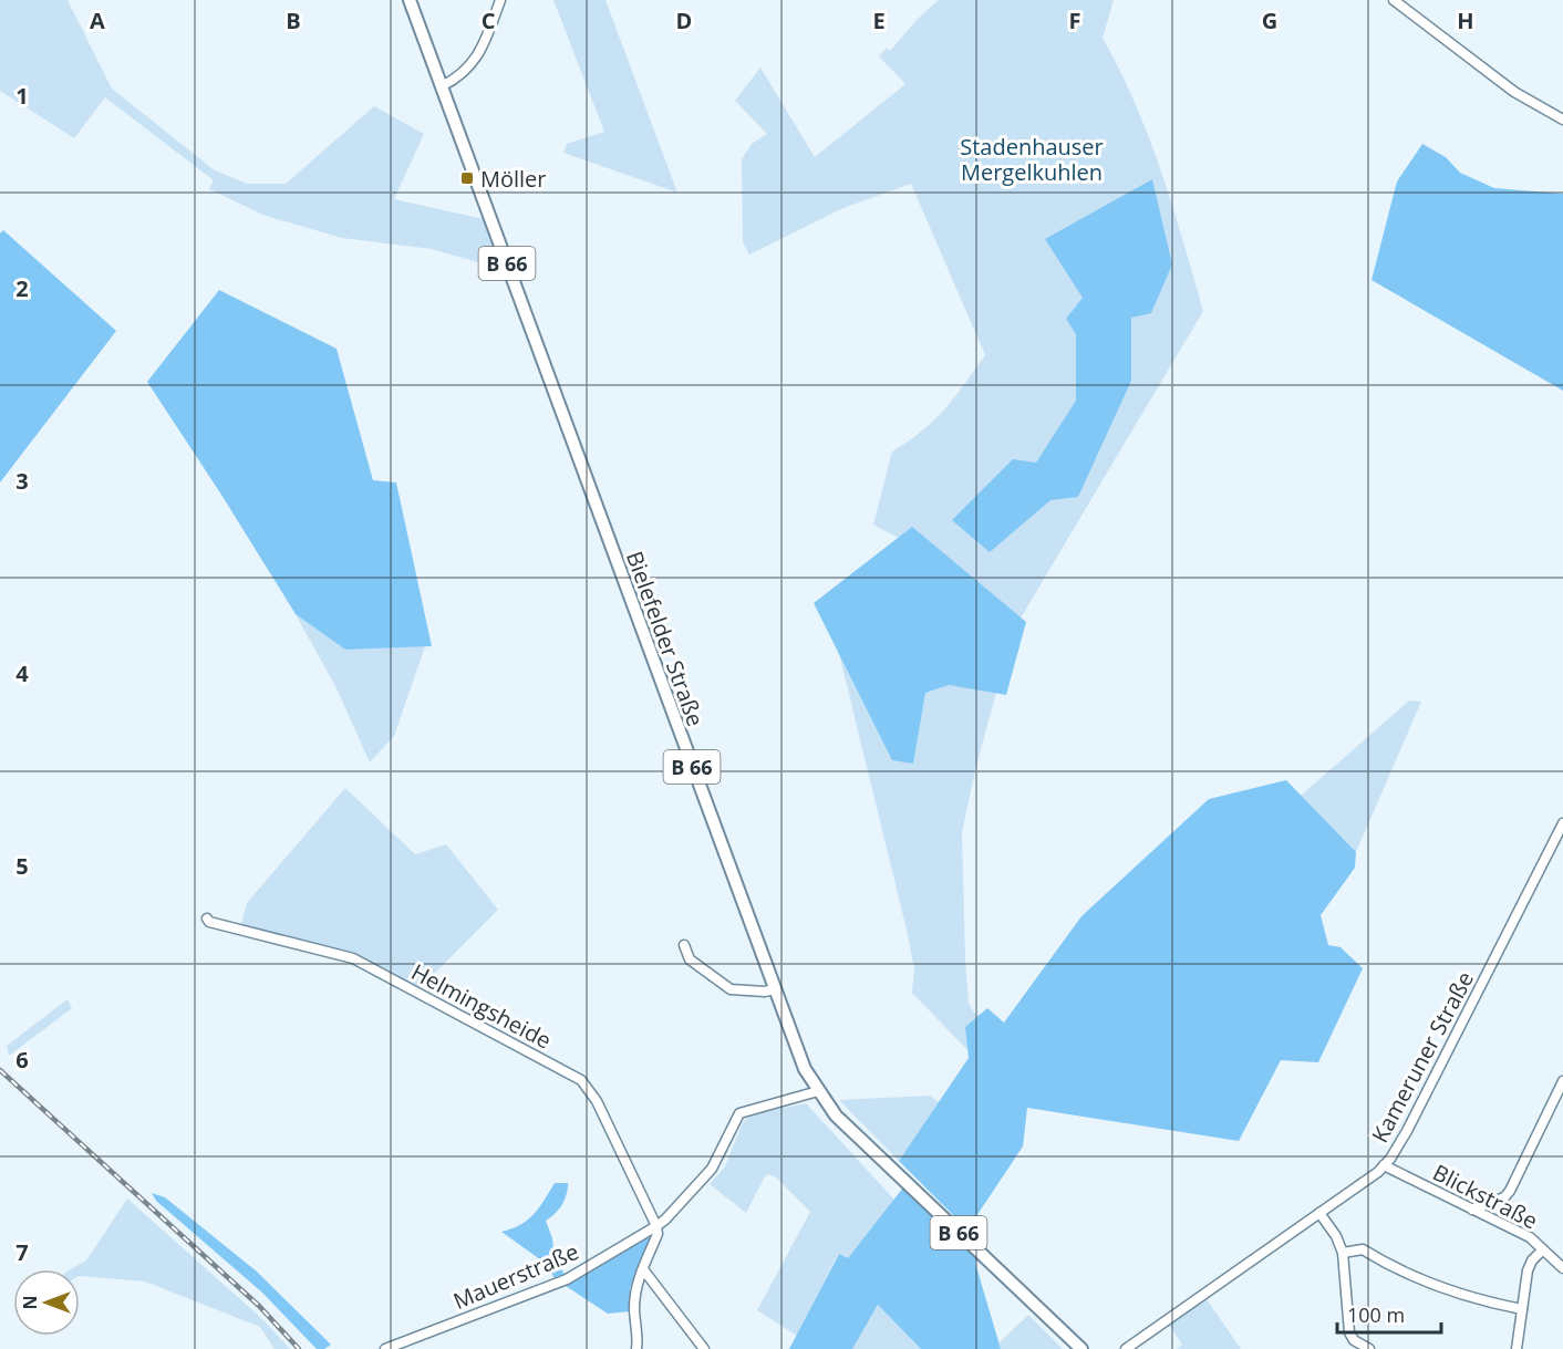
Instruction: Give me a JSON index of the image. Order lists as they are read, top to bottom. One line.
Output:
{"streets":{"main road":["B 66","Bielefelder Straße"],"street":["Helmingsheide","Kameruner Straße","Blickstraße","Mauerstraße"]},"crossings":[["Bielefelder Straße","Mauerstraße"],["Helmingsheide","Mauerstraße"],["Kameruner Straße","Blickstraße"]],"parks":["Stadenhauser Mergelkuhlen"],"places":{"transit":["Möller"]},"scale_bar":"100 m","north":"left","grid":{"columns":["A","B","C","D","E","F","G","H"],"rows":["1","2","3","4","5","6","7"]}}
